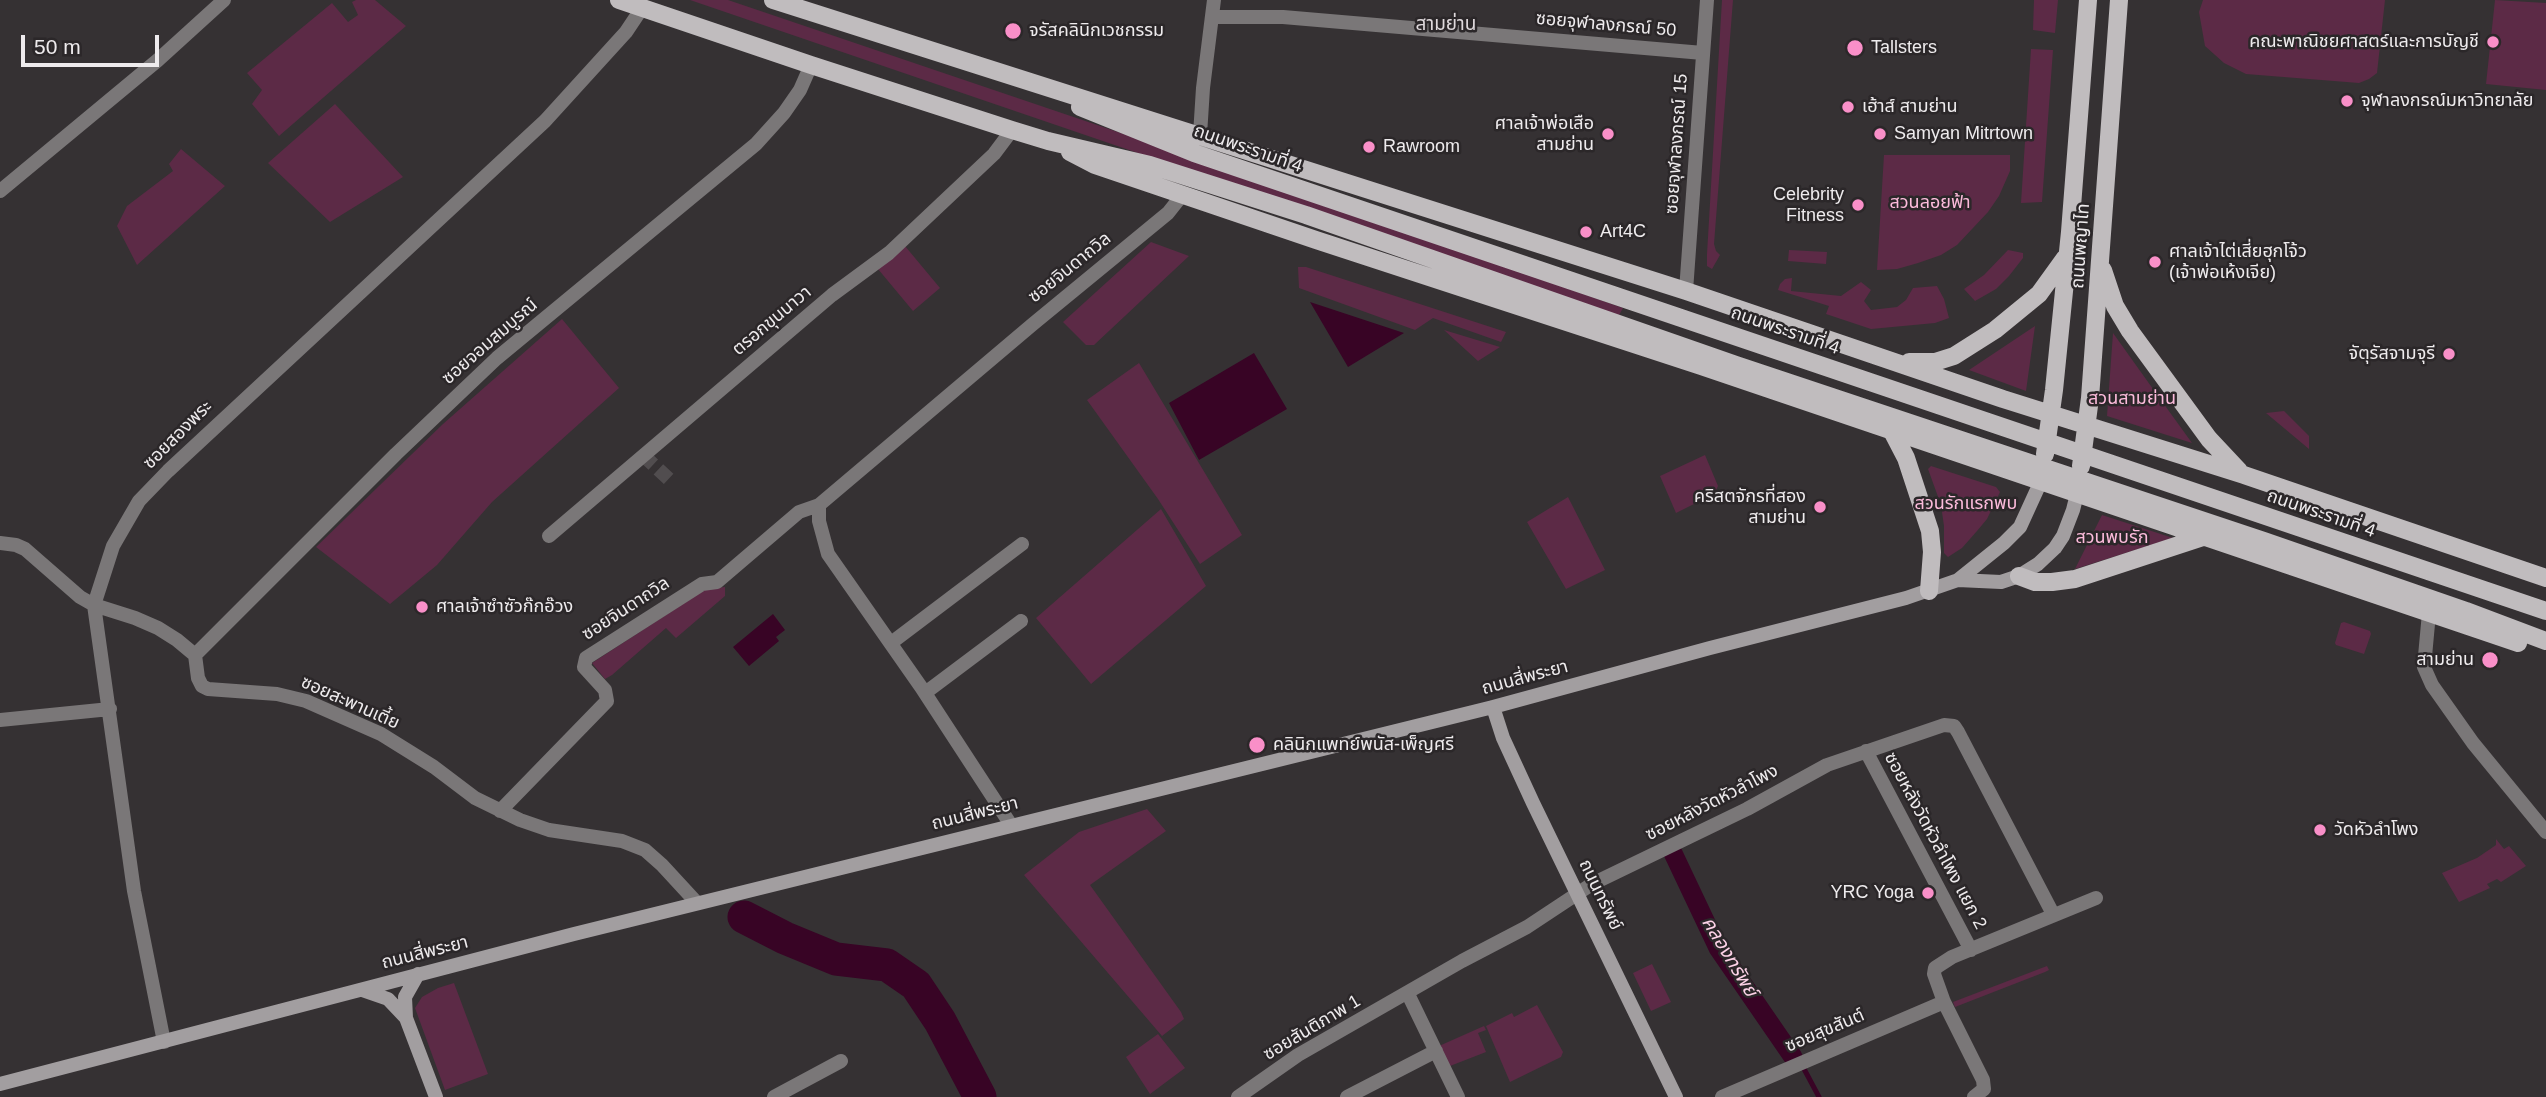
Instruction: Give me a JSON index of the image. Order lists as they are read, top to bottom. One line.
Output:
{"streets":{"main road":["ถนนพระรามที่ 4","ถนนพญาไท","ถนนสี่พระยา","ถนนทรัพย์"],"street":["ซอยจุฬาลงกรณ์ 50","ซอยจุฬาลงกรณ์ 15","ซอยจินดาถวิล","ตรอกขุนนาวา","ซอยจอมสมบูรณ์","ซอยสองพระ","ซอยสะพานเตี้ย","ซอยหลังวัดหัวลำโพง","ซอยหลังวัดหัวลำโพง แยก 2","ซอยสันติภาพ 1","ซอยสุขสันต์"]},"crossings":[["ซอยจุฬาลงกรณ์ 50","ซอยจุฬาลงกรณ์ 15"],["ซอยจุฬาลงกรณ์ 15","ถนนพระรามที่ 4"],["ถนนพระรามที่ 4","ถนนพญาไท"],["ถนนพญาไท","ถนนสี่พระยา"],["ซอยจินดาถวิล","ซอยสะพานเตี้ย"],["ซอยจอมสมบูรณ์","ซอยสะพานเตี้ย"],["ซอยสองพระ","ถนนสี่พระยา"],["ถนนสี่พระยา","ซอยสะพานเตี้ย"],["ถนนสี่พระยา","ถนนทรัพย์"],["ซอยหลังวัดหัวลำโพง","ซอยหลังวัดหัวลำโพง แยก 2"],["ซอยหลังวัดหัวลำโพง","ถนนทรัพย์"],["ซอยหลังวัดหัวลำโพง","ซอยสันติภาพ 1"],["ถนนทรัพย์","ซอยสันติภาพ 1"]],"districts":["สามย่าน"],"water":["คลองทรัพย์"],"parks":["สวนลอยฟ้า","สวนสามย่าน","สวนรักแรกพบ","สวนพบรัก"],"places":["จรัสคลินิกเวชกรรม","คณะพาณิชยศาสตร์และการบัญชี","Tallsters","จุฬาลงกรณ์มหาวิทยาลัย","เฮ้าส์ สามย่าน","ศาลเจ้าพ่อเสือ สามย่าน","Samyan Mitrtown","Rawroom","Celebrity Fitness","Art4C","ศาลเจ้าไต่เสี่ยฮุกโจ้ว (เจ้าพ่อเห้งเจีย)","จัตุรัสจามจุรี","คริสตจักรที่สอง สามย่าน","ศาลเจ้าซำซัวก๊กอ๊วง","สามย่าน","คลินิกแพทย์พนัส-เพ็ญศรี","วัดหัวลำโพง","YRC Yoga"],"scale_bar":"50 m"}
